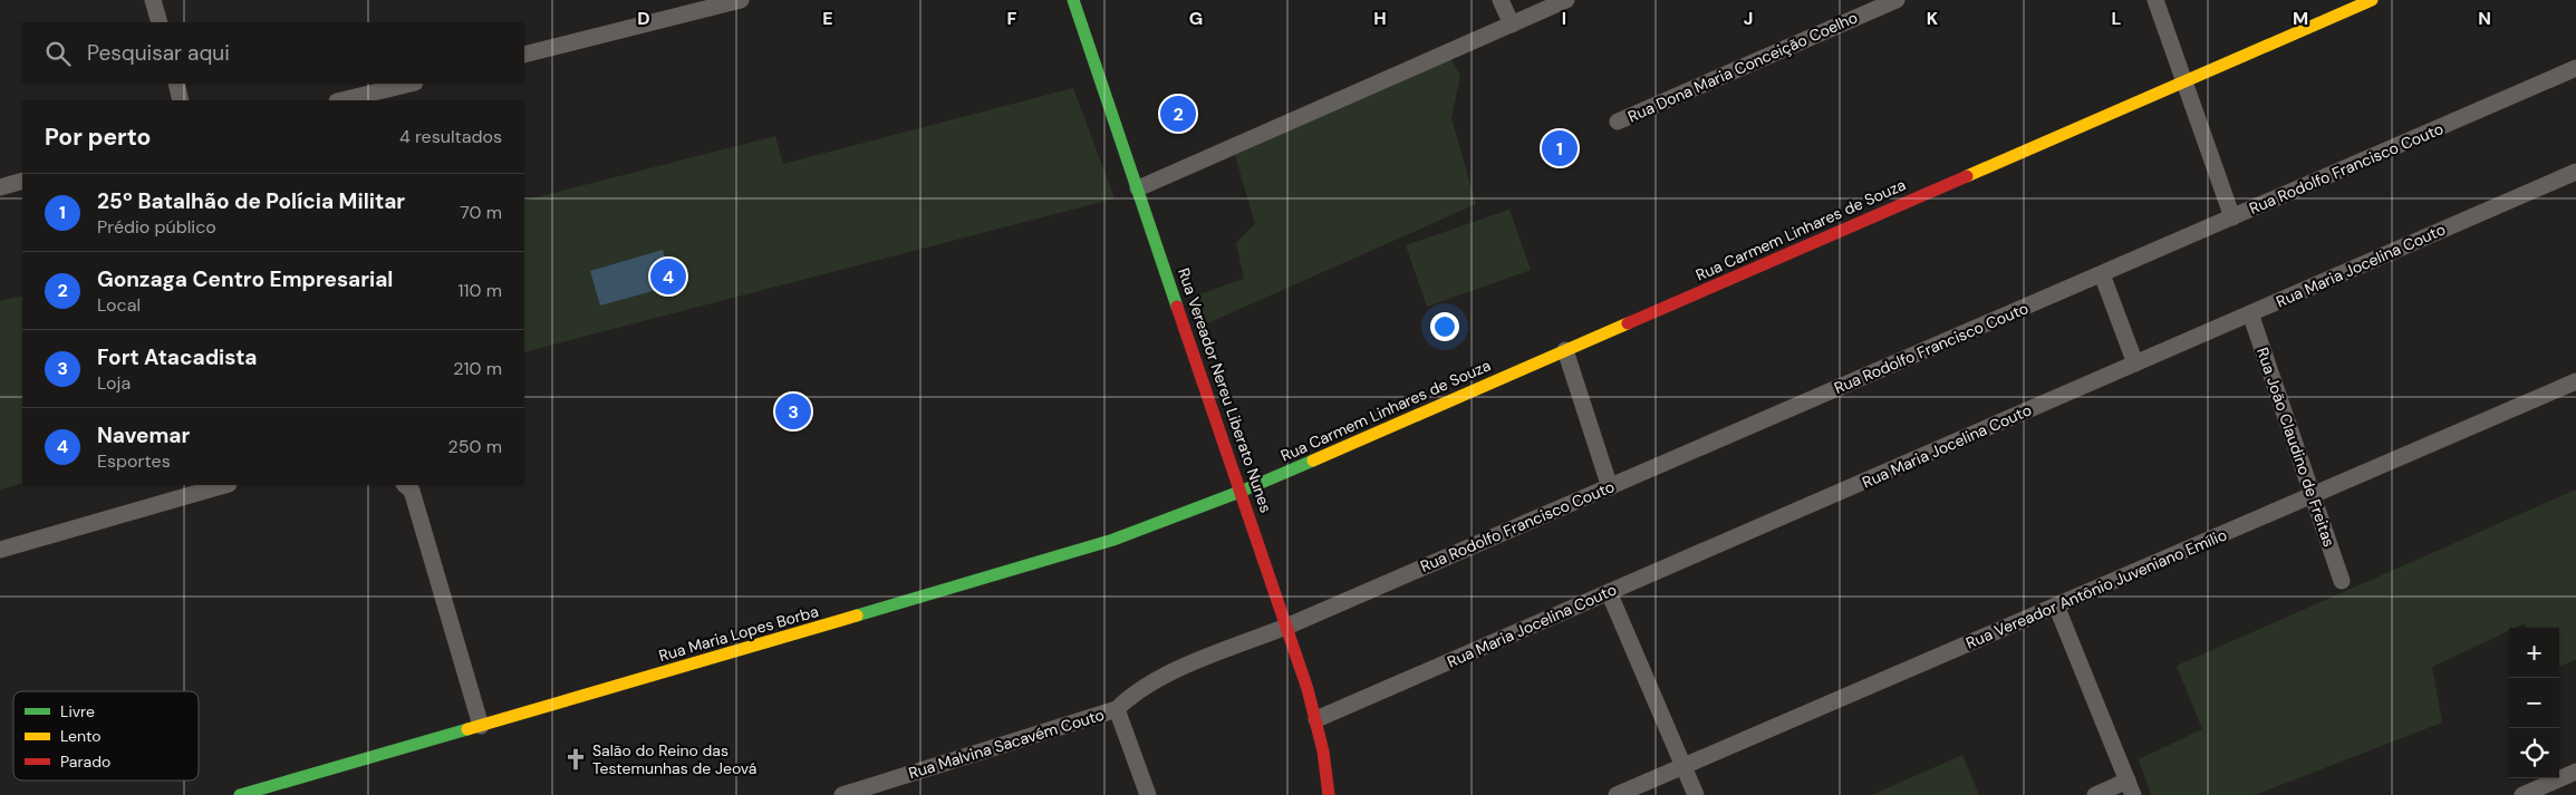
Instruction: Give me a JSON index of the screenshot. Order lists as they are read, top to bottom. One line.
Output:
{"streets":{"street":["Rua Dona Maria Conceição Coelho","Rua Rodolfo Francisco Couto","Rua Carmem Linhares de Souza","Rua Maria Jocelina Couto","Rua Vereador Nereu Liberato Nunes","Rua João Claudino de Freitas","Rua Vereador Antônio Juveniano Emílio","Rua Maria Lopes Borba","Rua Malvina Sacavém Couto"]},"crossings":[["Rua Rodolfo Francisco Couto","Rua Vereador Nereu Liberato Nunes"],["Rua Rodolfo Francisco Couto","Rua Malvina Sacavém Couto"],["Rua Carmem Linhares de Souza","Rua Vereador Nereu Liberato Nunes"],["Rua Carmem Linhares de Souza","Rua Maria Lopes Borba"],["Rua Maria Jocelina Couto","Rua Vereador Nereu Liberato Nunes"],["Rua Maria Jocelina Couto","Rua João Claudino de Freitas"],["Rua Vereador Nereu Liberato Nunes","Rua Maria Lopes Borba"],["Rua Vereador Nereu Liberato Nunes","Rua Malvina Sacavém Couto"],["Rua João Claudino de Freitas","Rua Vereador Antônio Juveniano Emílio"]],"places":{"church":["Salão do Reino das Testemunhas de Jeová"]},"legend":["Livre","Lento","Parado"],"page":{"search":"Pesquisar aqui","pins":["2","1","4","3"],"heading":["Por perto","4 resultados"],"list":[{"mark":"1","name":"25º Batalhão de Polícia Militar","note":"Prédio público","value":"70 m"},{"mark":"2","name":"Gonzaga Centro Empresarial","note":"Local","value":"110 m"},{"mark":"3","name":"Fort Atacadista","note":"Loja","value":"210 m"},{"mark":"4","name":"Navemar","note":"Esportes","value":"250 m"}],"map_buttons":["+","−"]},"grid":{"columns":["D","E","F","G","H","I","J","K","L","M","N"]}}
